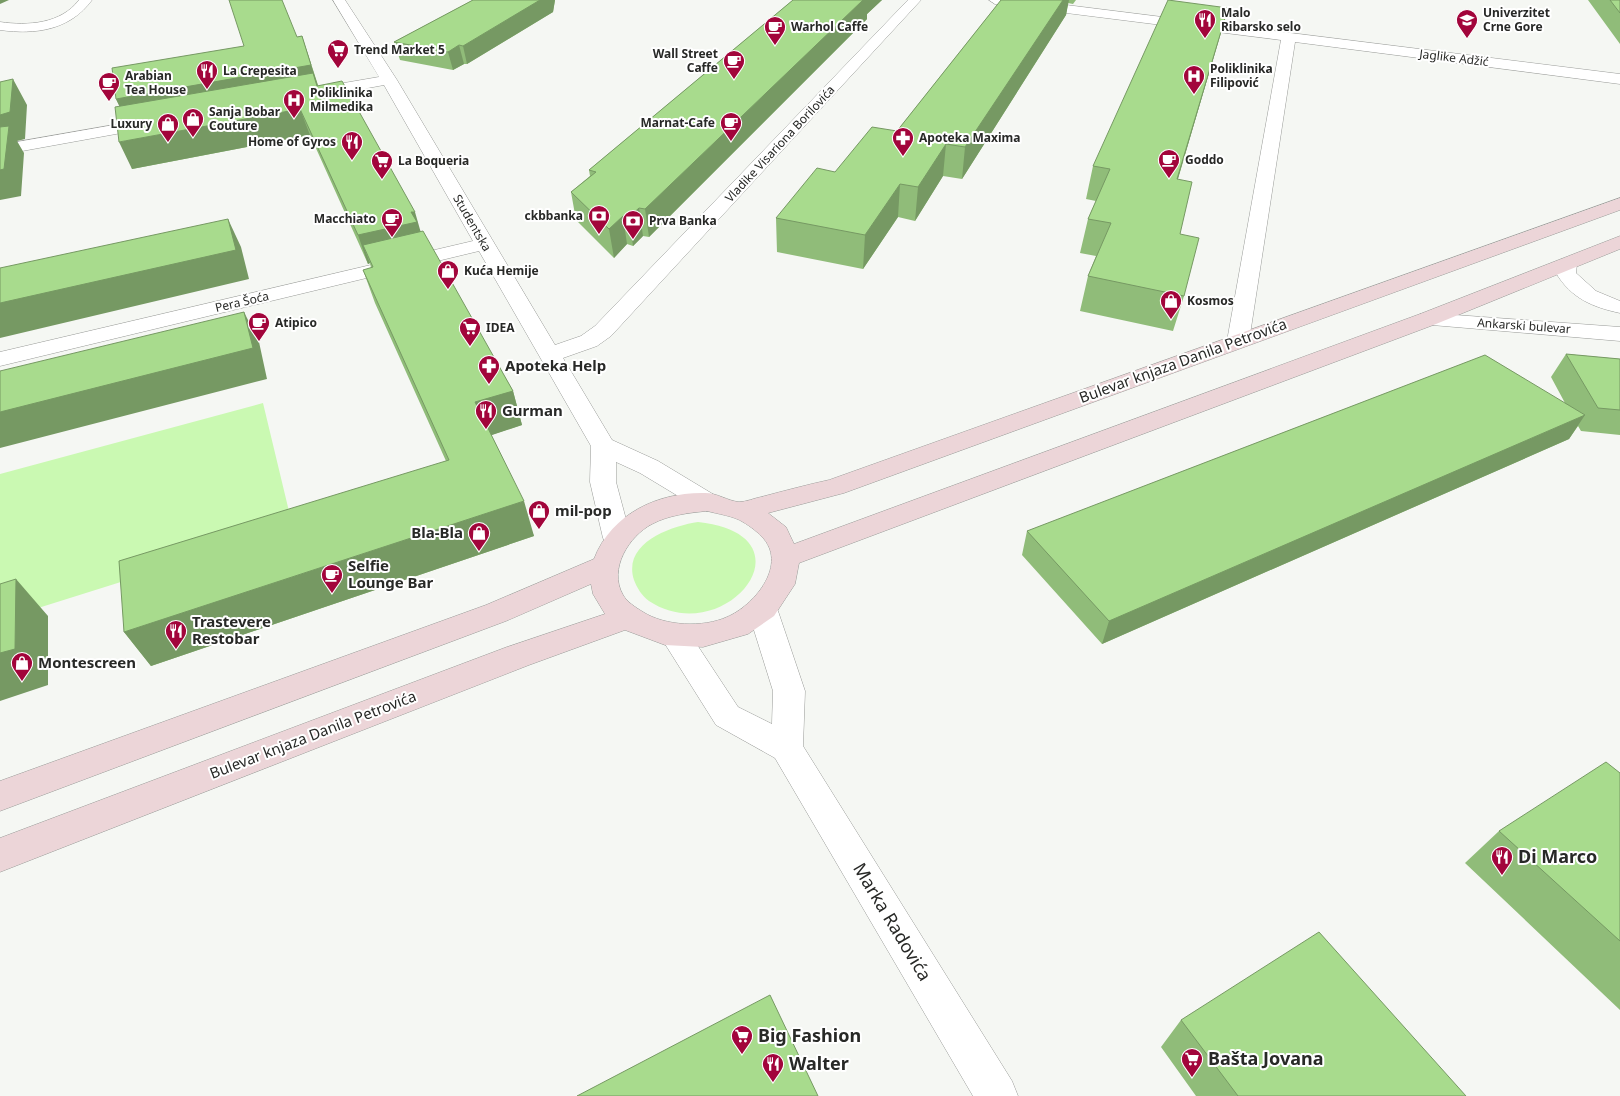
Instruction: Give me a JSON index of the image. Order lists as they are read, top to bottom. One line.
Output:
{"streets":{"main road":["Bulevar knjaza Danila Petrovića"],"street":["Jaglike Adžić","Vladike Visariona Borilovića","Studentska","Pera Šoća","Ankarski bulevar","Marka Radovića"]},"crossings":[["Vladike Visariona Borilovića","Studentska"],["Studentska","Pera Šoća"]],"places":{"restaurant":["Malo Ribarsko selo","La Crepesita","Home of Gyros","Gurman","Trastevere Restobar","Di Marco","Walter"],"school or university":["Univerzitet Crne Gore"],"cafe":["Warhol Caffe","Wall Street Caffe","Arabian Tea House","Marnat-Cafe","Goddo","Macchiato","Atipico","Selfie Lounge Bar"],"supermarket":["Trend Market 5","La Boqueria","IDEA","Big Fashion","Bašta Jovana"],"hospital":["Poliklinika Filipović","Poliklinika Milmedika"],"shop":["Sanja Bobar Couture","Luxury","Kuća Hemije","Kosmos","mil-pop","Bla-Bla","Montescreen"],"pharmacy":["Apoteka Maxima","Apoteka Help"],"bank":["ckbbanka","Prva Banka"]}}
